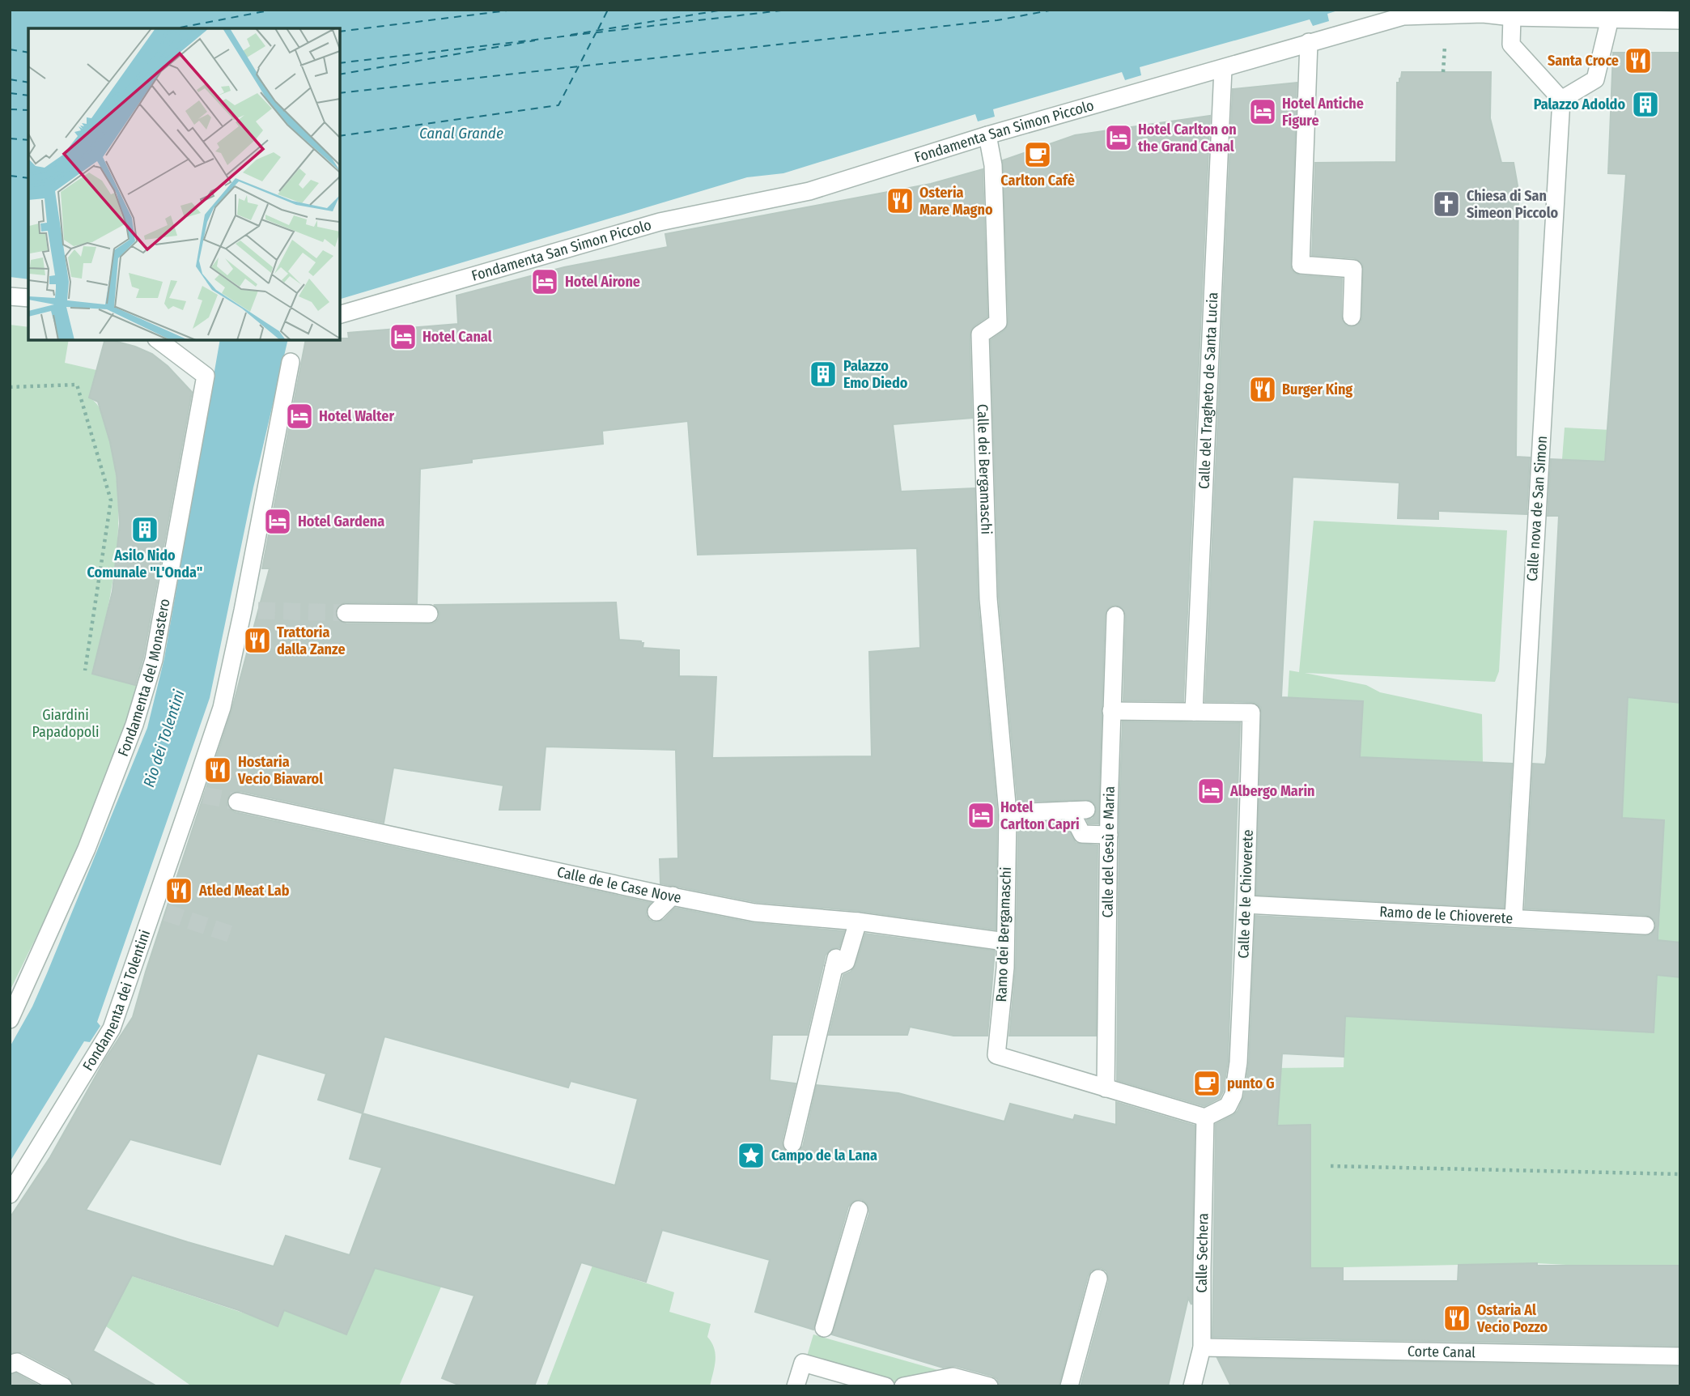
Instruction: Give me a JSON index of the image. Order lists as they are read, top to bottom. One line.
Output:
{"streets":{"street":["Fondamenta San Simon Piccolo","Calle del Tragheto de Santa Lucia","Calle dei Bergamaschi","Calle nova de San Simon","Fondamenta del Monastero","Calle del Gesù e Maria","Calle de le Case Nove","Calle de le Chioverete","Ramo de le Chioverete","Ramo dei Bergamaschi","Fondamenta dei Tolentini","Calle Sechera","Corte Canal"]},"crossings":[["Fondamenta San Simon Piccolo","Calle del Tragheto de Santa Lucia"],["Fondamenta San Simon Piccolo","Calle dei Bergamaschi"],["Calle del Tragheto de Santa Lucia","Calle de le Chioverete"],["Calle dei Bergamaschi","Ramo dei Bergamaschi"],["Calle nova de San Simon","Ramo de le Chioverete"],["Calle del Gesù e Maria","Ramo dei Bergamaschi"],["Calle de le Case Nove","Ramo dei Bergamaschi"],["Calle de le Chioverete","Ramo de le Chioverete"],["Calle de le Chioverete","Calle Sechera"],["Calle Sechera","Corte Canal"]],"water":["Canal Grande","Rio dei Tolentini"],"parks":["Giardini Papadopoli"],"places":{"restaurant":["Santa Croce","Osteria Mare Magno","Burger King","Trattoria dalla Zanze","Hostaria Vecio Biavarol","Atled Meat Lab","Ostaria Al Vecio Pozzo"],"building":["Palazzo Adoldo","Palazzo Emo Diedo","Asilo Nido Comunale \"L'Onda\""],"hotel":["Hotel Antiche Figure","Hotel Carlton on the Grand Canal","Hotel Airone","Hotel Canal","Hotel Walter","Hotel Gardena","Albergo Marin","Hotel Carlton Capri"],"cafe":["Carlton Cafè","punto G"],"church":["Chiesa di San Simeon Piccolo"],"place":["Campo de la Lana"]}}
